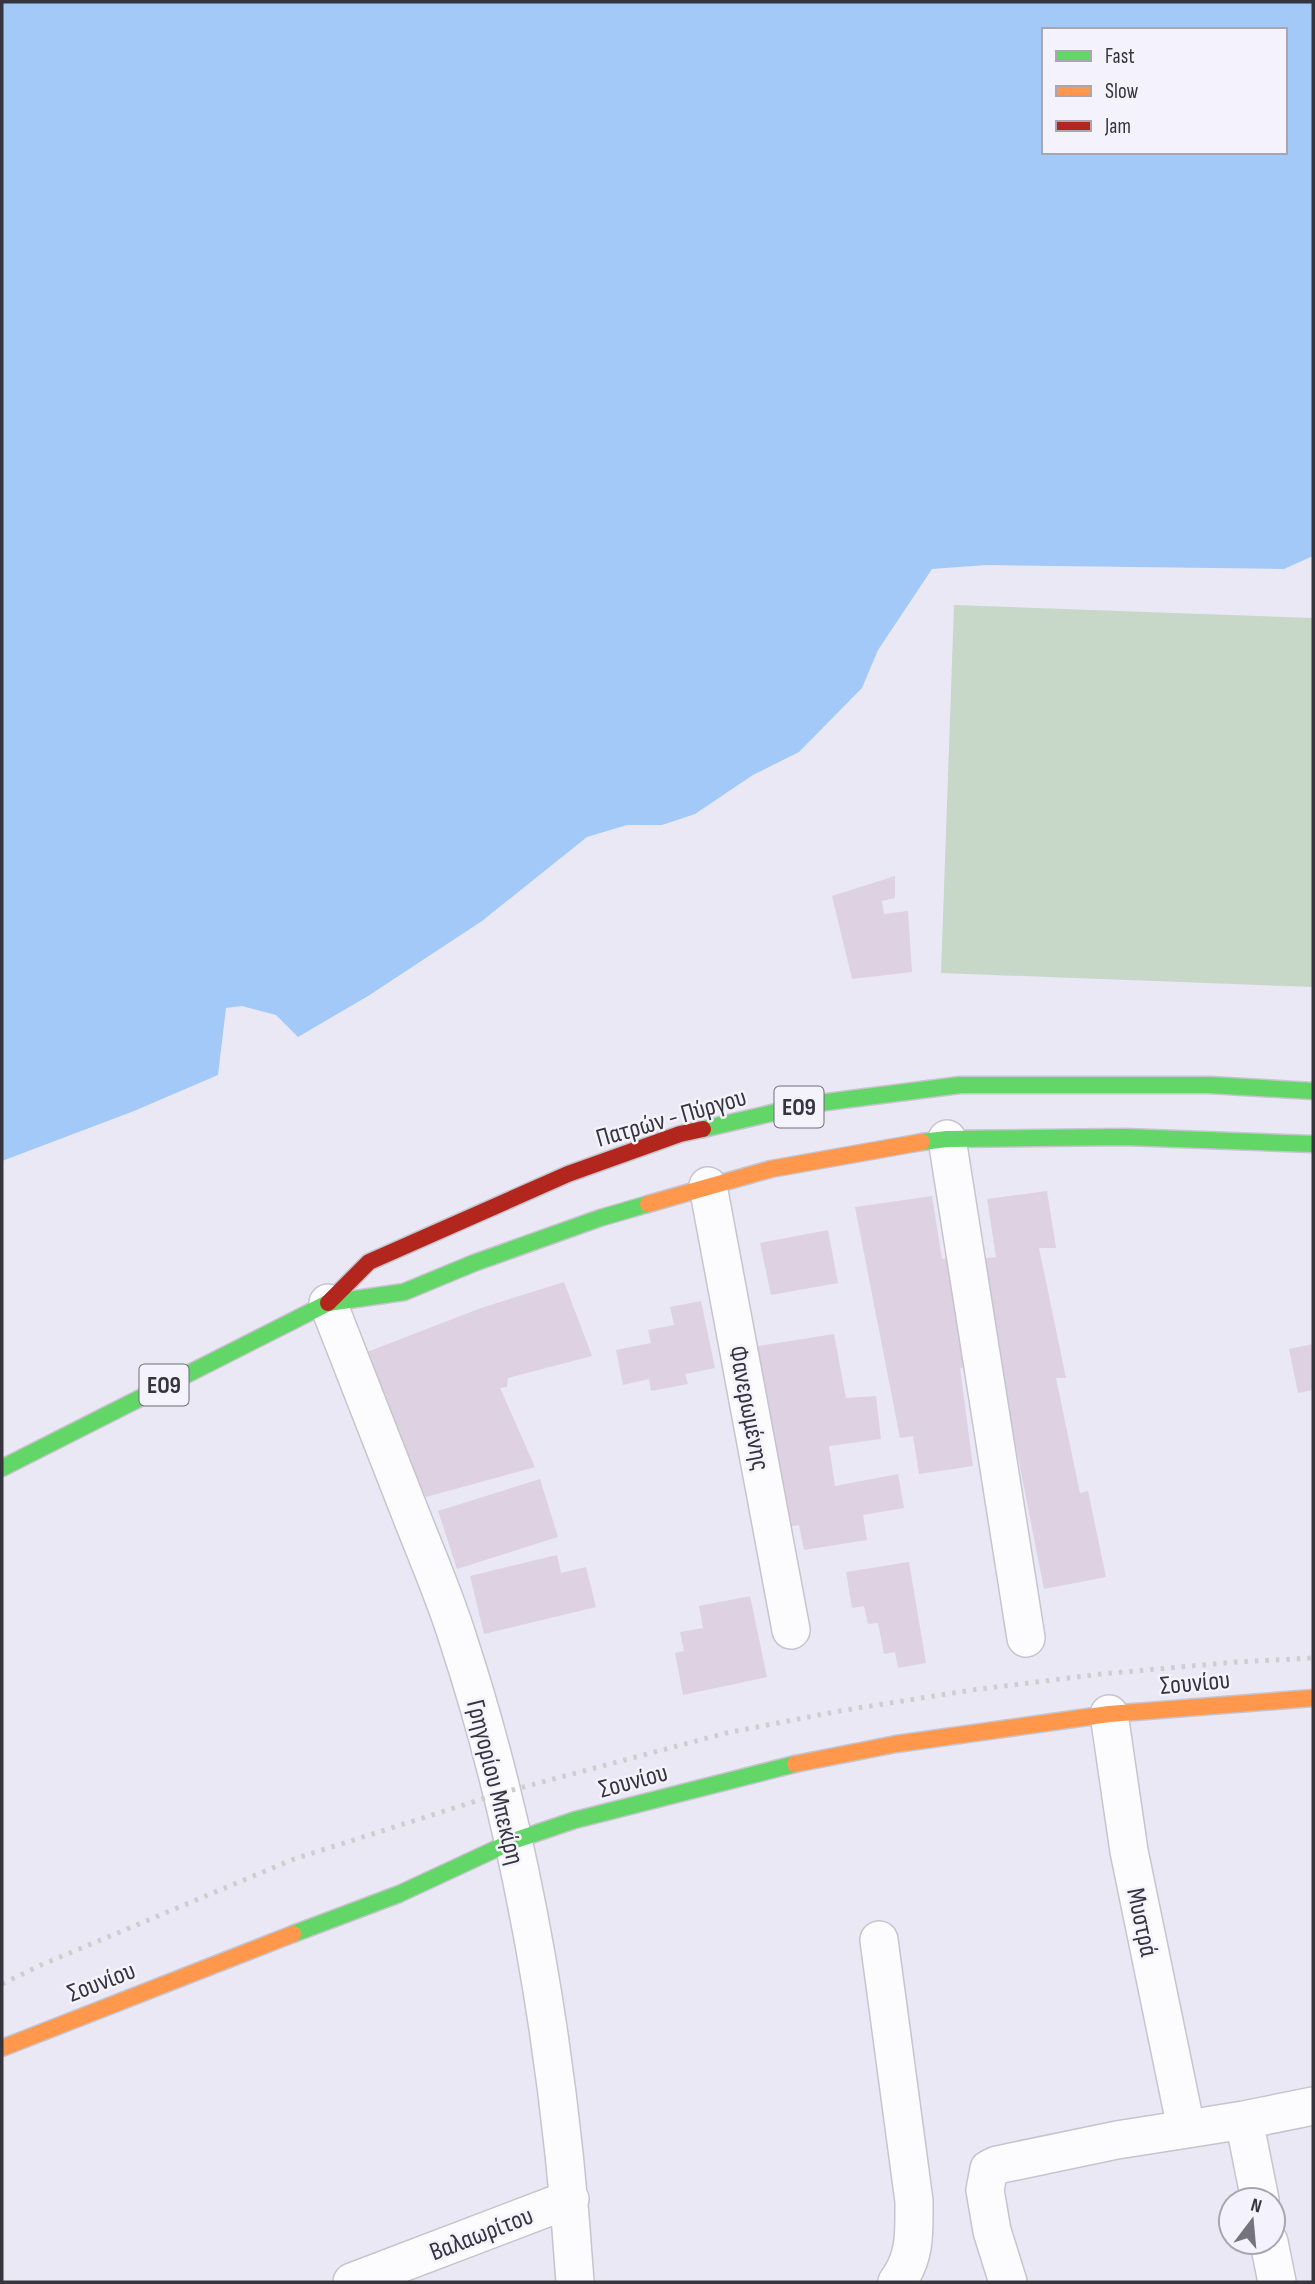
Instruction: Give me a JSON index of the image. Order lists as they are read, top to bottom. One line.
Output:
{"streets":{"main road":["ΕΟ9","Πατρών - Πύργου","Σουνίου"],"street":["Φανερωμένης","Γρηγορίου Μπεκίρη","Μυστρά","Βαλαωρίτου"]},"crossings":[["Πατρών - Πύργου","Φανερωμένης"],["Πατρών - Πύργου","Γρηγορίου Μπεκίρη"],["Σουνίου","Γρηγορίου Μπεκίρη"],["Σουνίου","Μυστρά"],["Γρηγορίου Μπεκίρη","Βαλαωρίτου"]],"legend":["Fast","Slow","Jam"],"north":"top"}
